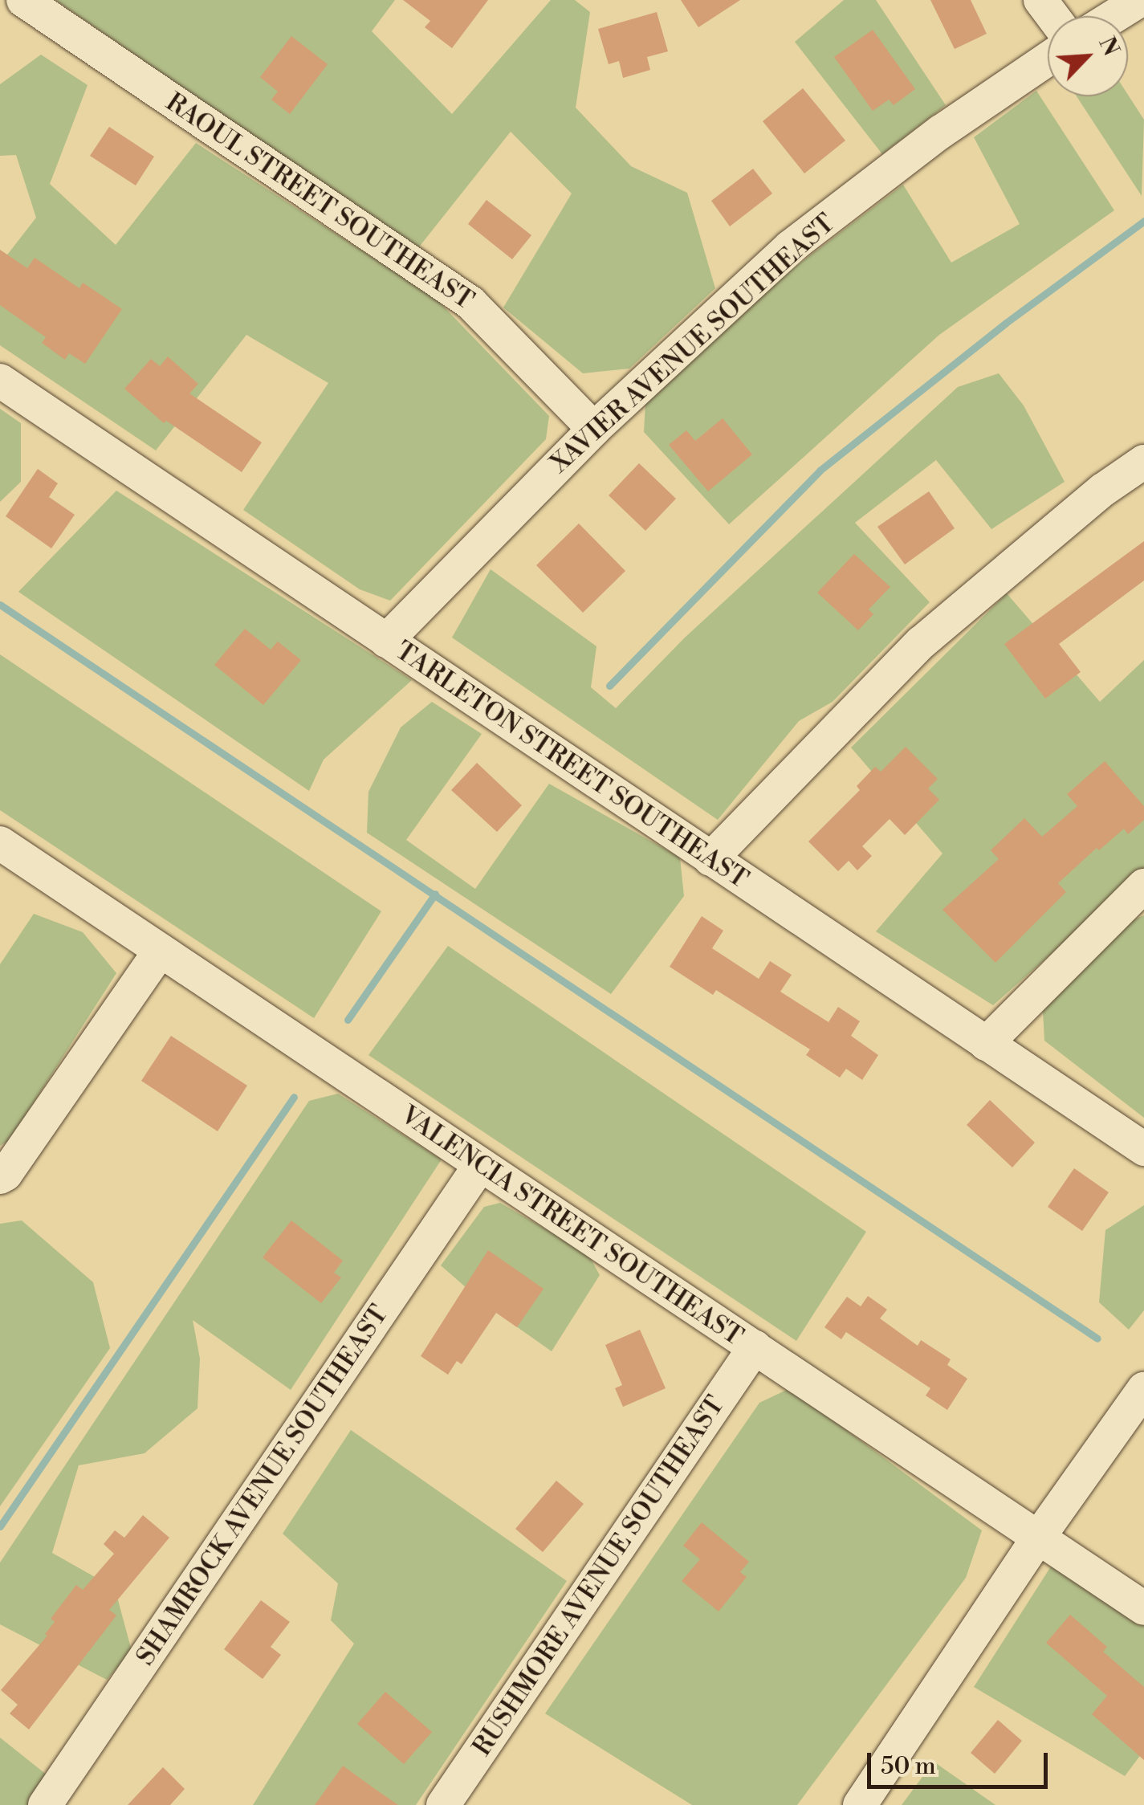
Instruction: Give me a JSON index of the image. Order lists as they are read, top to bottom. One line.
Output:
{"streets":{"street":["RAOUL STREET SOUTHEAST","XAVIER AVENUE SOUTHEAST","TARLETON STREET SOUTHEAST","VALENCIA STREET SOUTHEAST","SHAMROCK AVENUE SOUTHEAST","RUSHMORE AVENUE SOUTHEAST"]},"crossings":[["RAOUL STREET SOUTHEAST","XAVIER AVENUE SOUTHEAST"],["XAVIER AVENUE SOUTHEAST","TARLETON STREET SOUTHEAST"],["VALENCIA STREET SOUTHEAST","SHAMROCK AVENUE SOUTHEAST"],["VALENCIA STREET SOUTHEAST","RUSHMORE AVENUE SOUTHEAST"]],"scale_bar":"50 m","north":"top right"}
